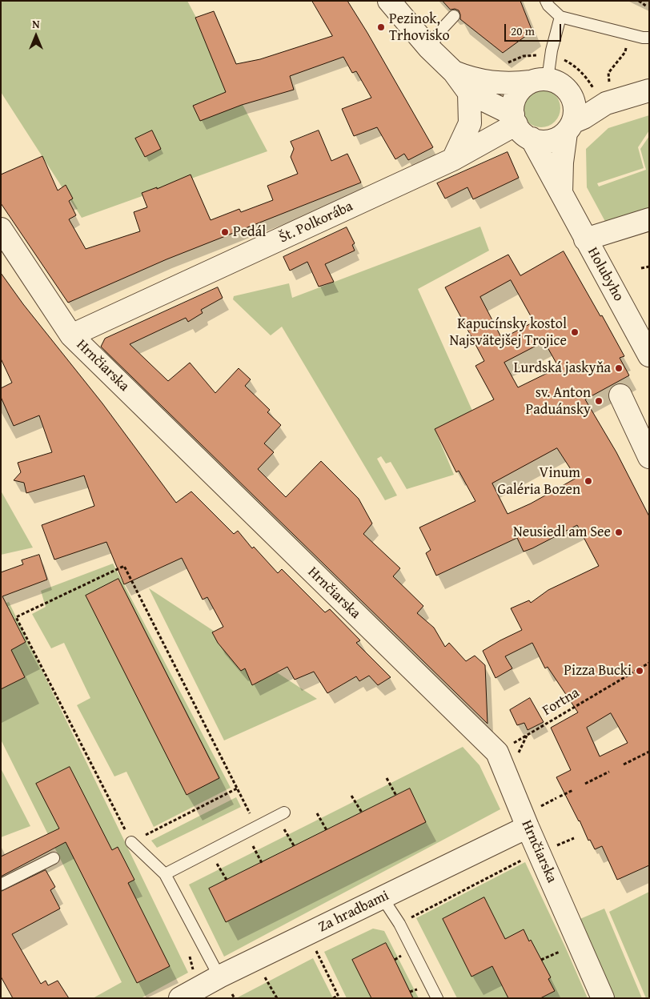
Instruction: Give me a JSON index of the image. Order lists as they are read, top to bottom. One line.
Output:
{"streets":{"street":["Št. Polkorába","Holubyho","Hrnčiarska","Za hradbami"],"path":["Fortna"]},"crossings":[["Št. Polkorába","Holubyho"],["Št. Polkorába","Hrnčiarska"],["Hrnčiarska","Za hradbami"]],"places":["Pezinok, Trhovisko","Pedál","Kapucínsky kostol Najsvätejšej Trojice","Lurdská jaskyňa","sv. Anton Paduánsky","Vinum Galéria Bozen","Neusiedl am See","Pizza Bucki"],"scale_bar":"20 m","north":"top"}
